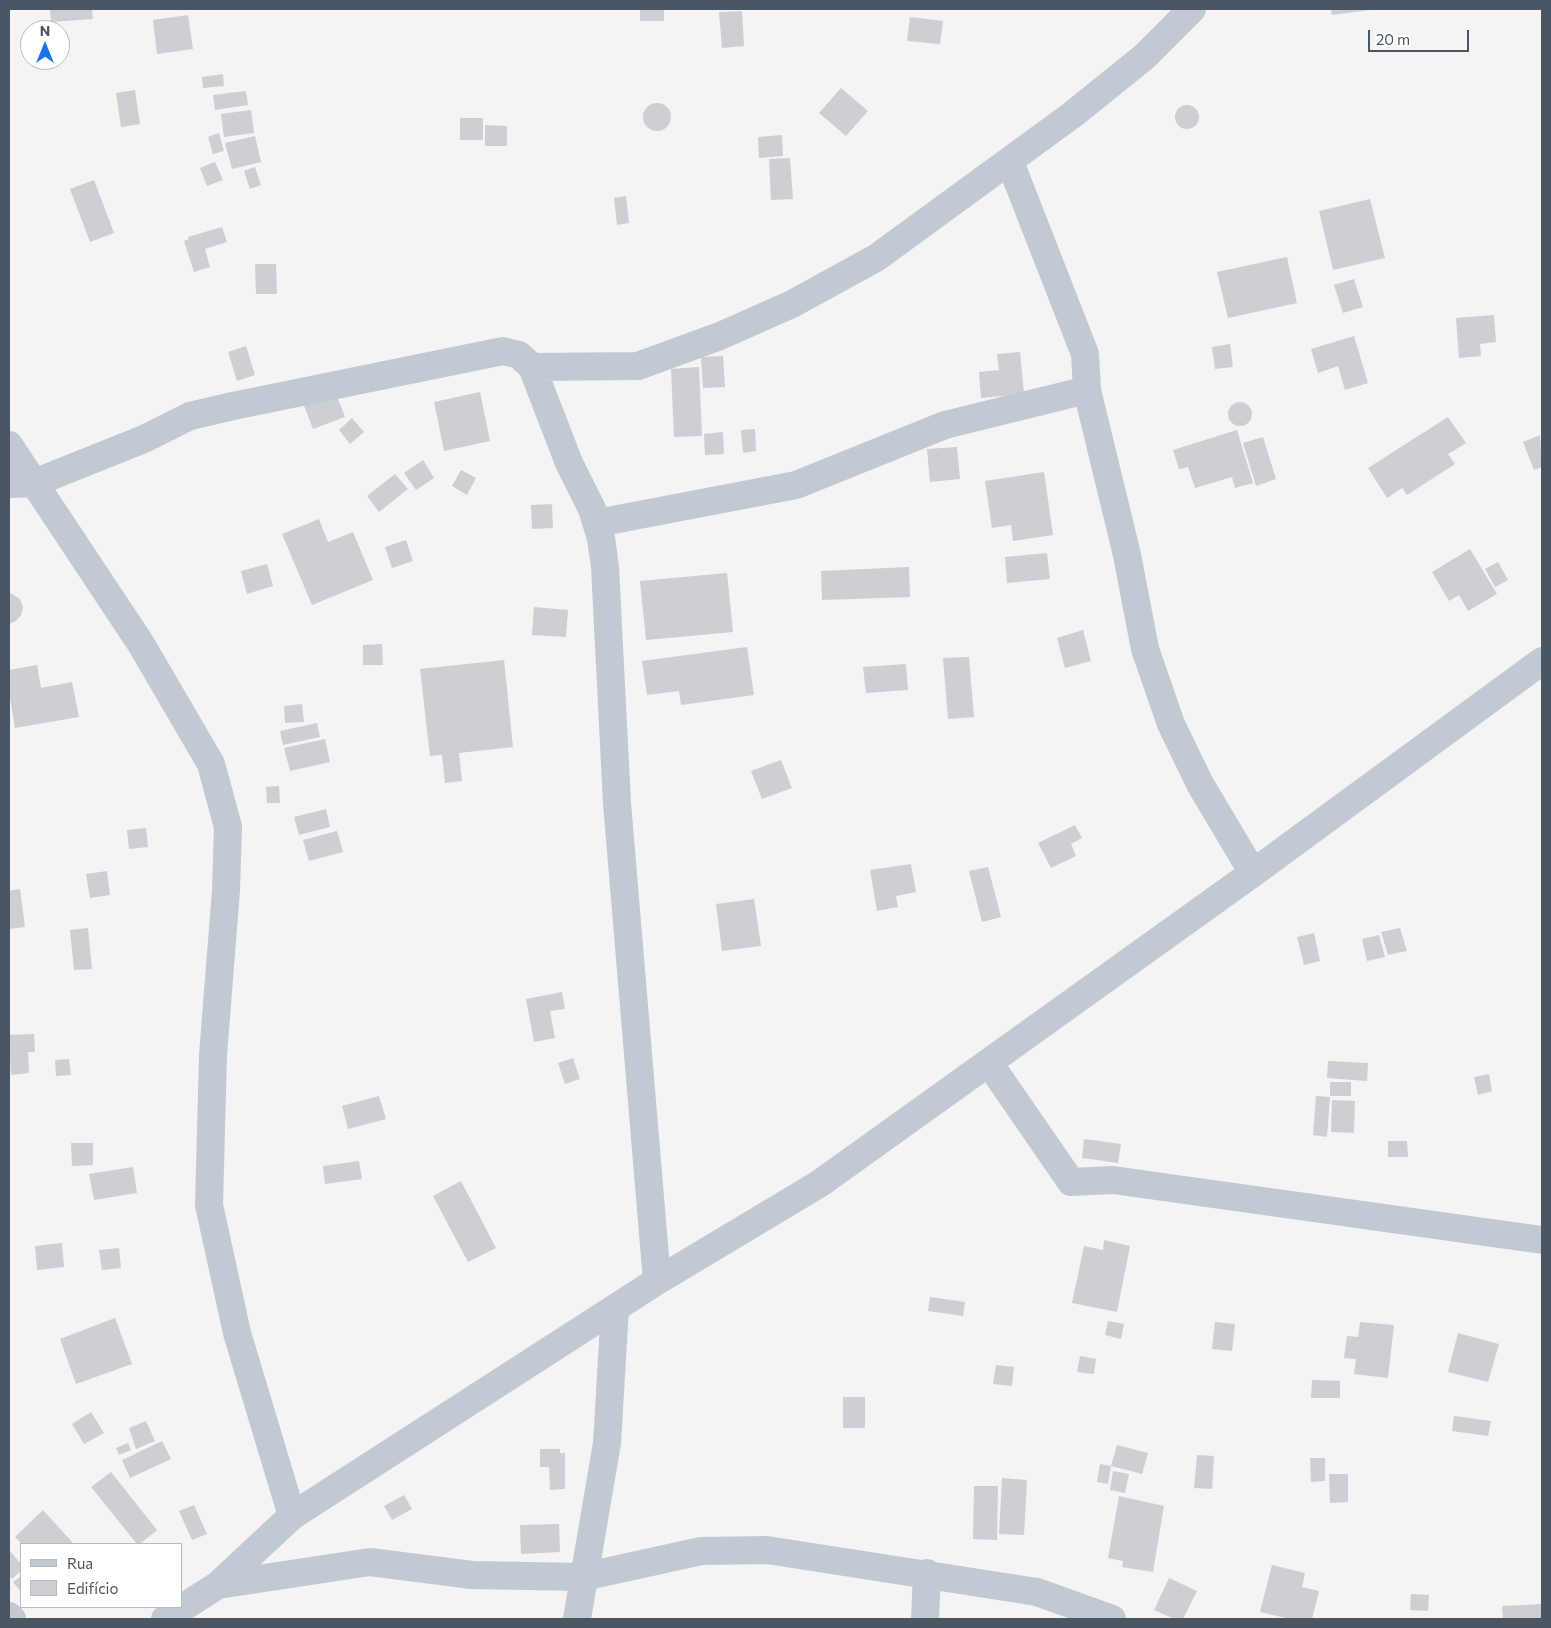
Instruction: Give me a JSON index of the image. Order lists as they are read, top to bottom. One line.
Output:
{"legend":["Rua","Edifício"],"scale_bar":"20 m","north":"top"}
